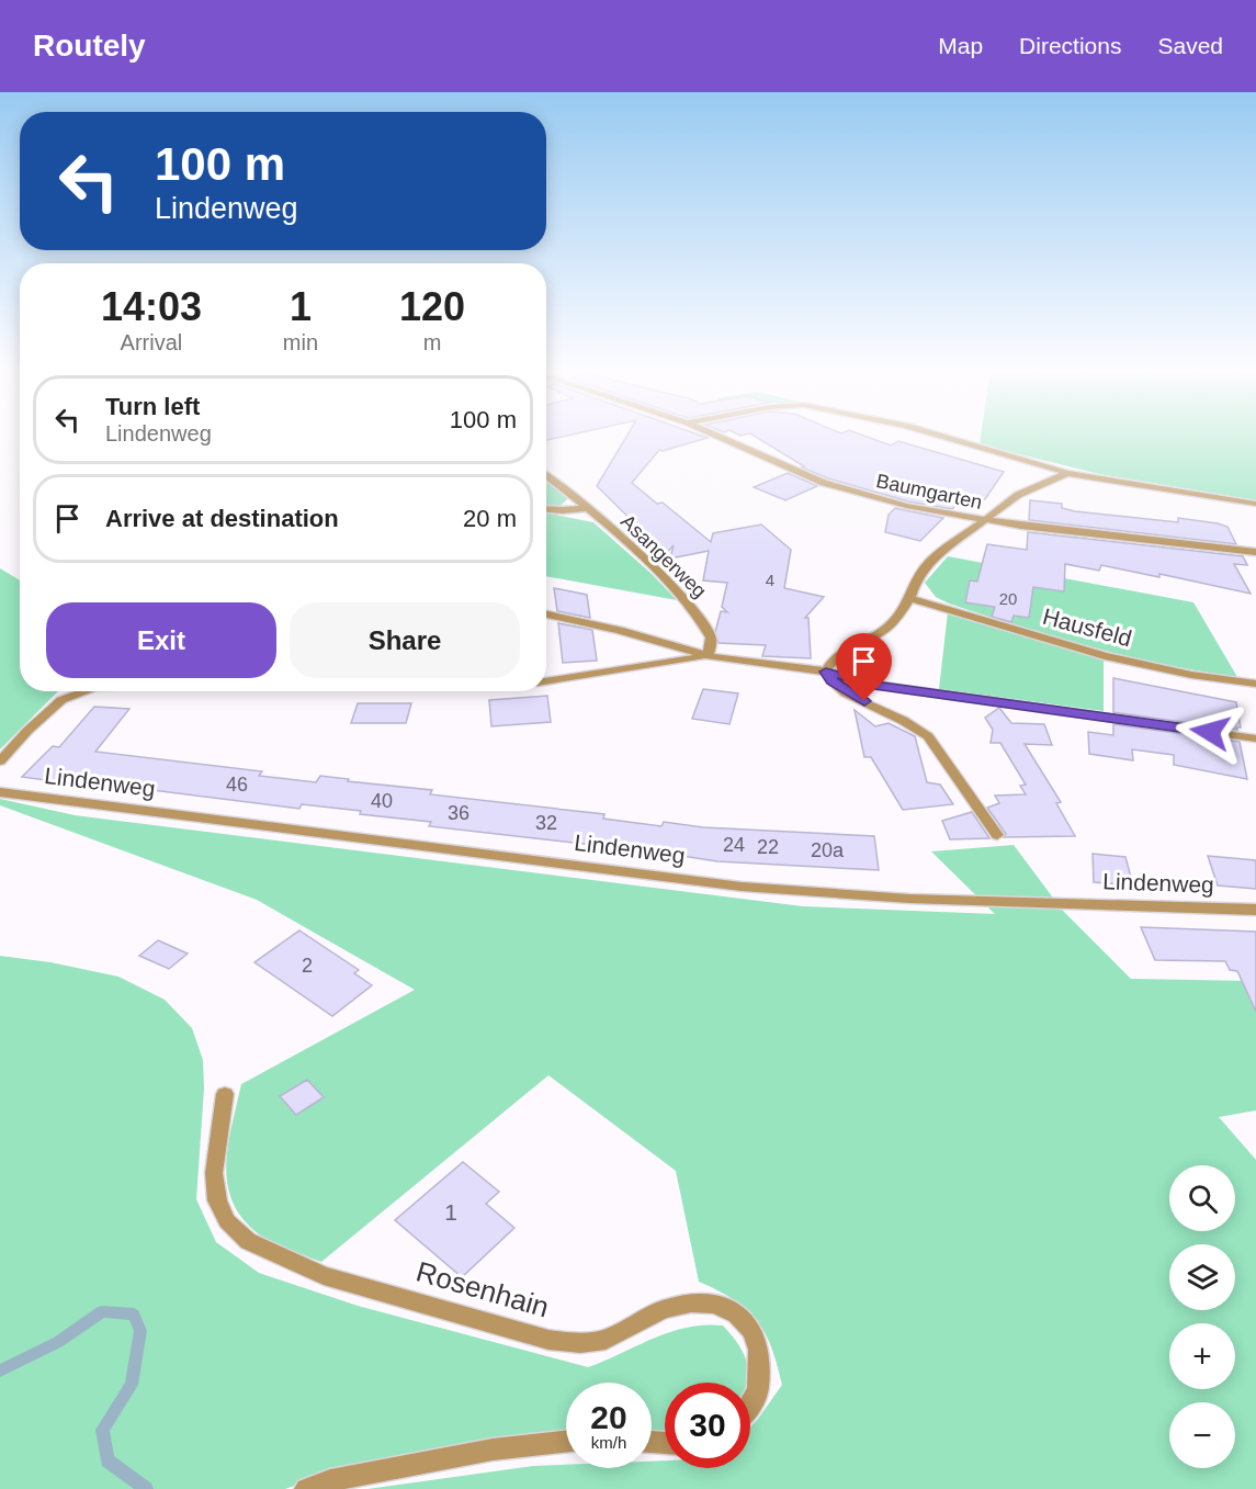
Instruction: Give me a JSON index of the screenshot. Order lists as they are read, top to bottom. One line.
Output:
{"streets":{"street":["Baumgarten","Asangerweg","Hausfeld","Lindenweg","Rosenhain"]},"house_numbers":["4","20","46","40","36","32","24","22","20a","2","1"],"page":{"header":"Routely","nav":["Map","Directions","Saved"],"turn":["100 m","Lindenweg"],"eta":["14:03","Arrival","1","min","120","m"],"list":[{"name":"Turn left","note":"Lindenweg","value":"100 m"},{"name":"Arrive at destination","value":"20 m"}],"buttons":["Exit","Share"],"map_buttons":["+","−"],"speed":"20 km/h","limit":"30"}}
